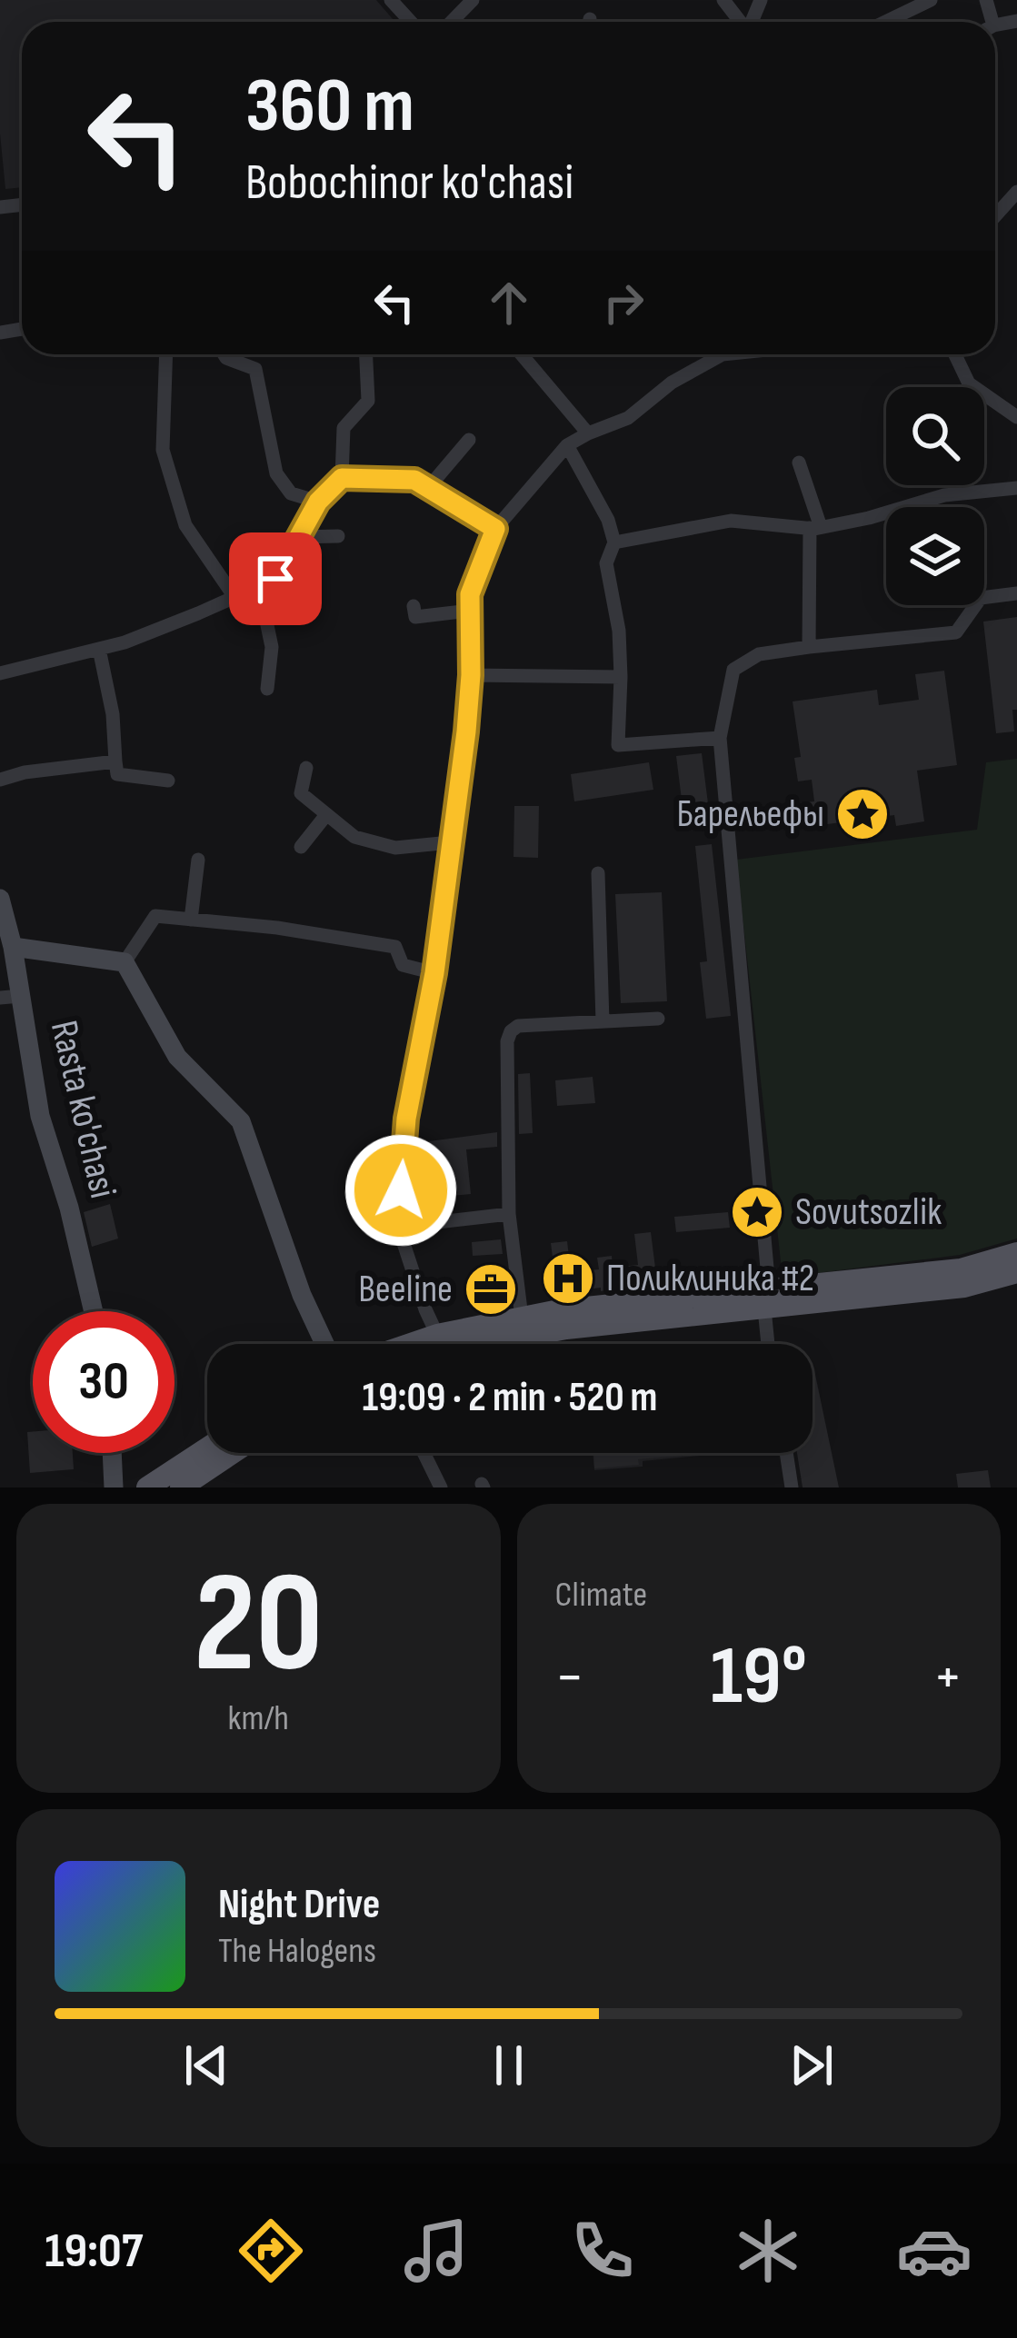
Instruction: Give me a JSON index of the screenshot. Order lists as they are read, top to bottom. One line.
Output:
{"streets":{"street":["Rasta ko'chasi"]},"places":{"place":["Барельефы","Sovutsozlik"],"hospital":["Поликлиника #2"],"office":["Beeline"]},"page":{"turn":["360 m","Bobochinor ko'chasi"],"limit":"30","trip":"19:09 · 2 min · 520 m","tile":[["20","km/h"],"Climate"],"heat":["−","19°","+"],"song":["Night Drive","The Halogens"],"tabs":"19:07"}}
